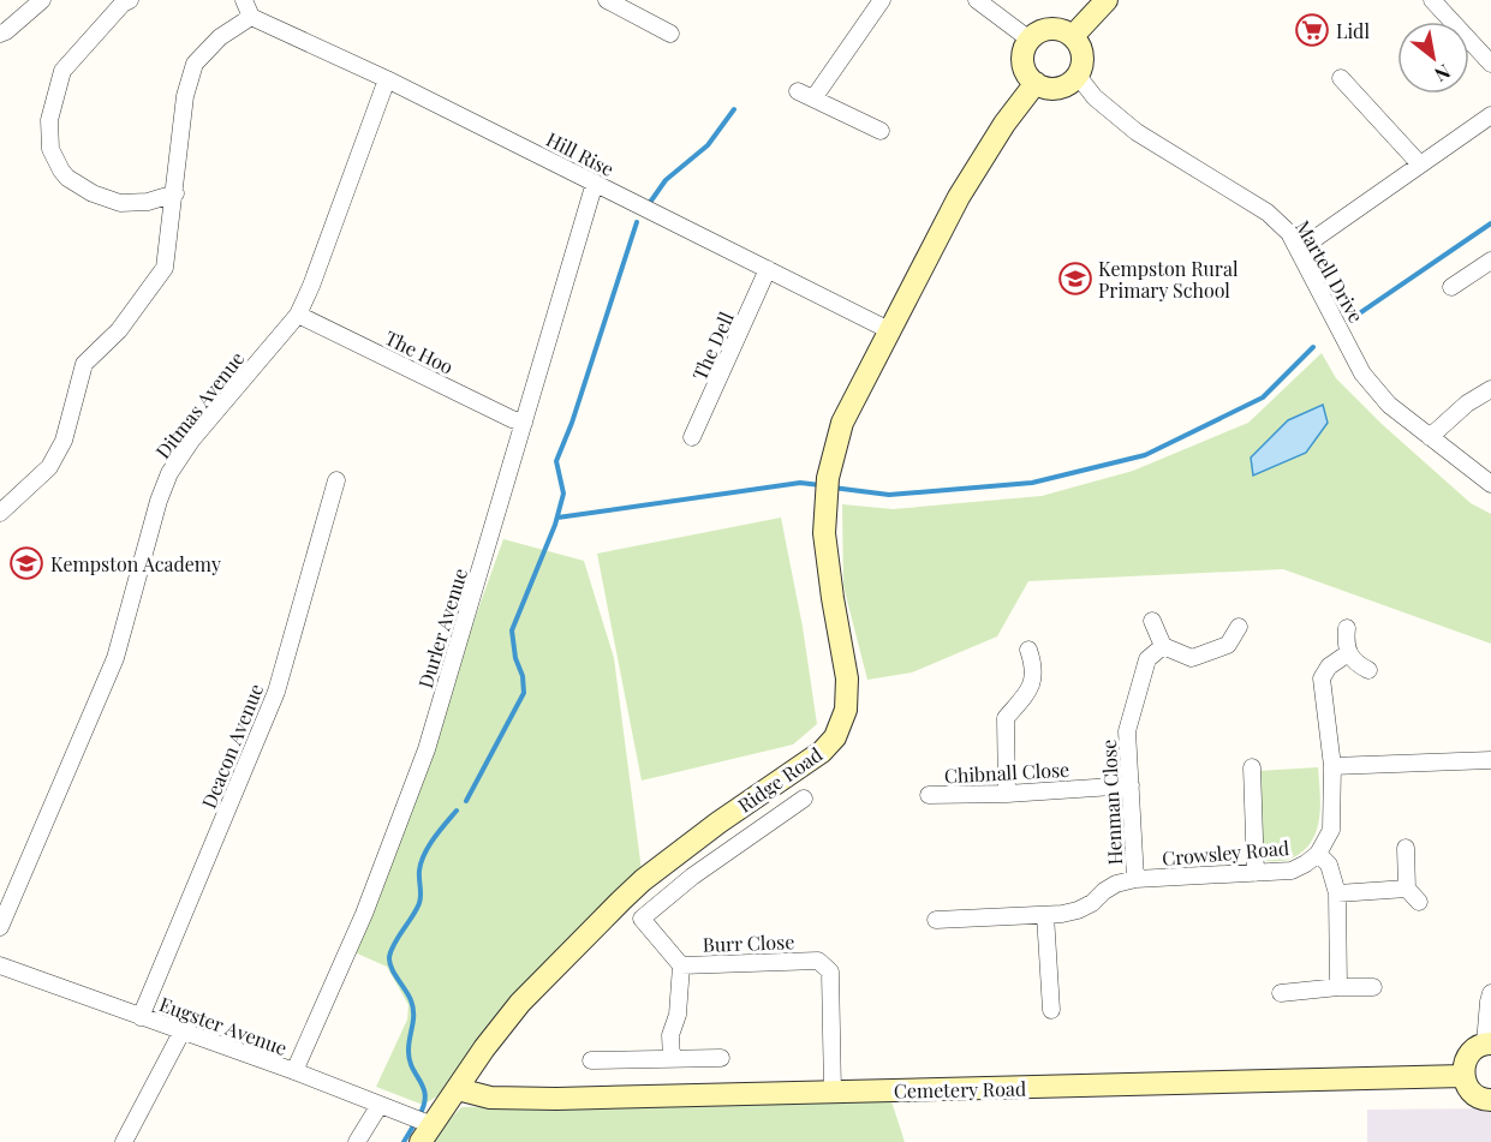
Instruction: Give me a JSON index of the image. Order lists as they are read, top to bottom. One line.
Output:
{"streets":{"street":["Hill Rise","Martell Drive","The Dell","The Hoo","Ditmas Avenue","Durler Avenue","Deacon Avenue","Chibnall Close","Ridge Road","Henman Close","Crowsley Road","Burr Close","Eugster Avenue","Cemetery Road"]},"crossings":[["Hill Rise","The Dell"],["Hill Rise","Ditmas Avenue"],["Hill Rise","Durler Avenue"],["Hill Rise","Ridge Road"],["Martell Drive","Ridge Road"],["The Hoo","Ditmas Avenue"],["The Hoo","Durler Avenue"],["Durler Avenue","Eugster Avenue"],["Deacon Avenue","Eugster Avenue"],["Chibnall Close","Henman Close"],["Ridge Road","Eugster Avenue"],["Ridge Road","Cemetery Road"],["Henman Close","Crowsley Road"],["Burr Close","Cemetery Road"]],"places":{"supermarket":["Lidl"],"school or university":["Kempston Rural Primary School","Kempston Academy"]},"north":"bottom right"}
